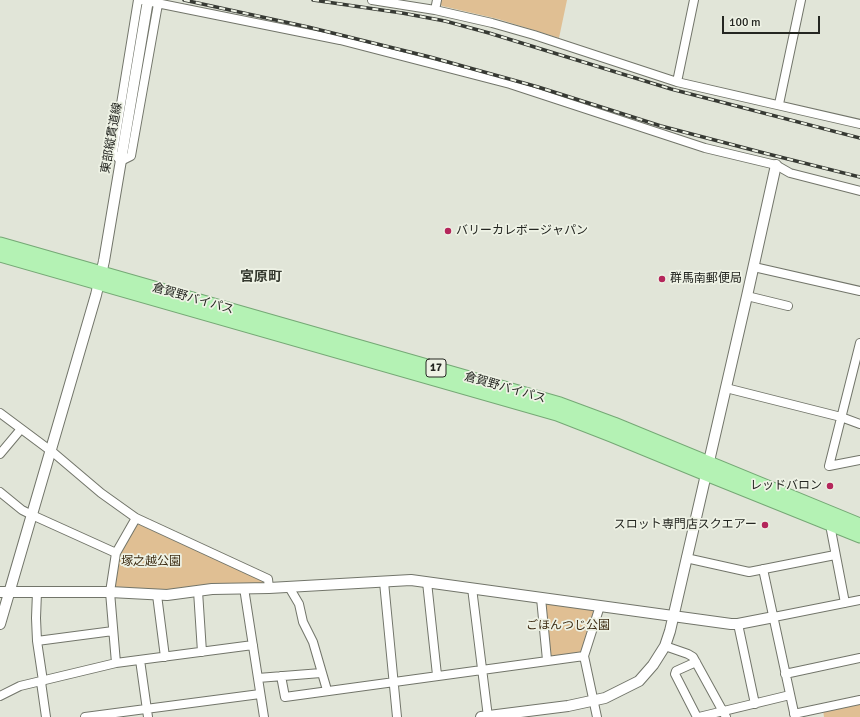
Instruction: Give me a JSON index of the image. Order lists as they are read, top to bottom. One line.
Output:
{"streets":{"highway":["倉賀野バイパス","17"],"street":["東部縦貫道線"]},"crossings":[["東部縦貫道線","倉賀野バイパス"]],"districts":["宮原町"],"parks":["塚之越公園","ごほんつじ公園"],"places":["バリーカレボージャパン","群馬南郵便局","レッドバロン","スロット専門店スクエアー"],"scale_bar":"100 m"}
